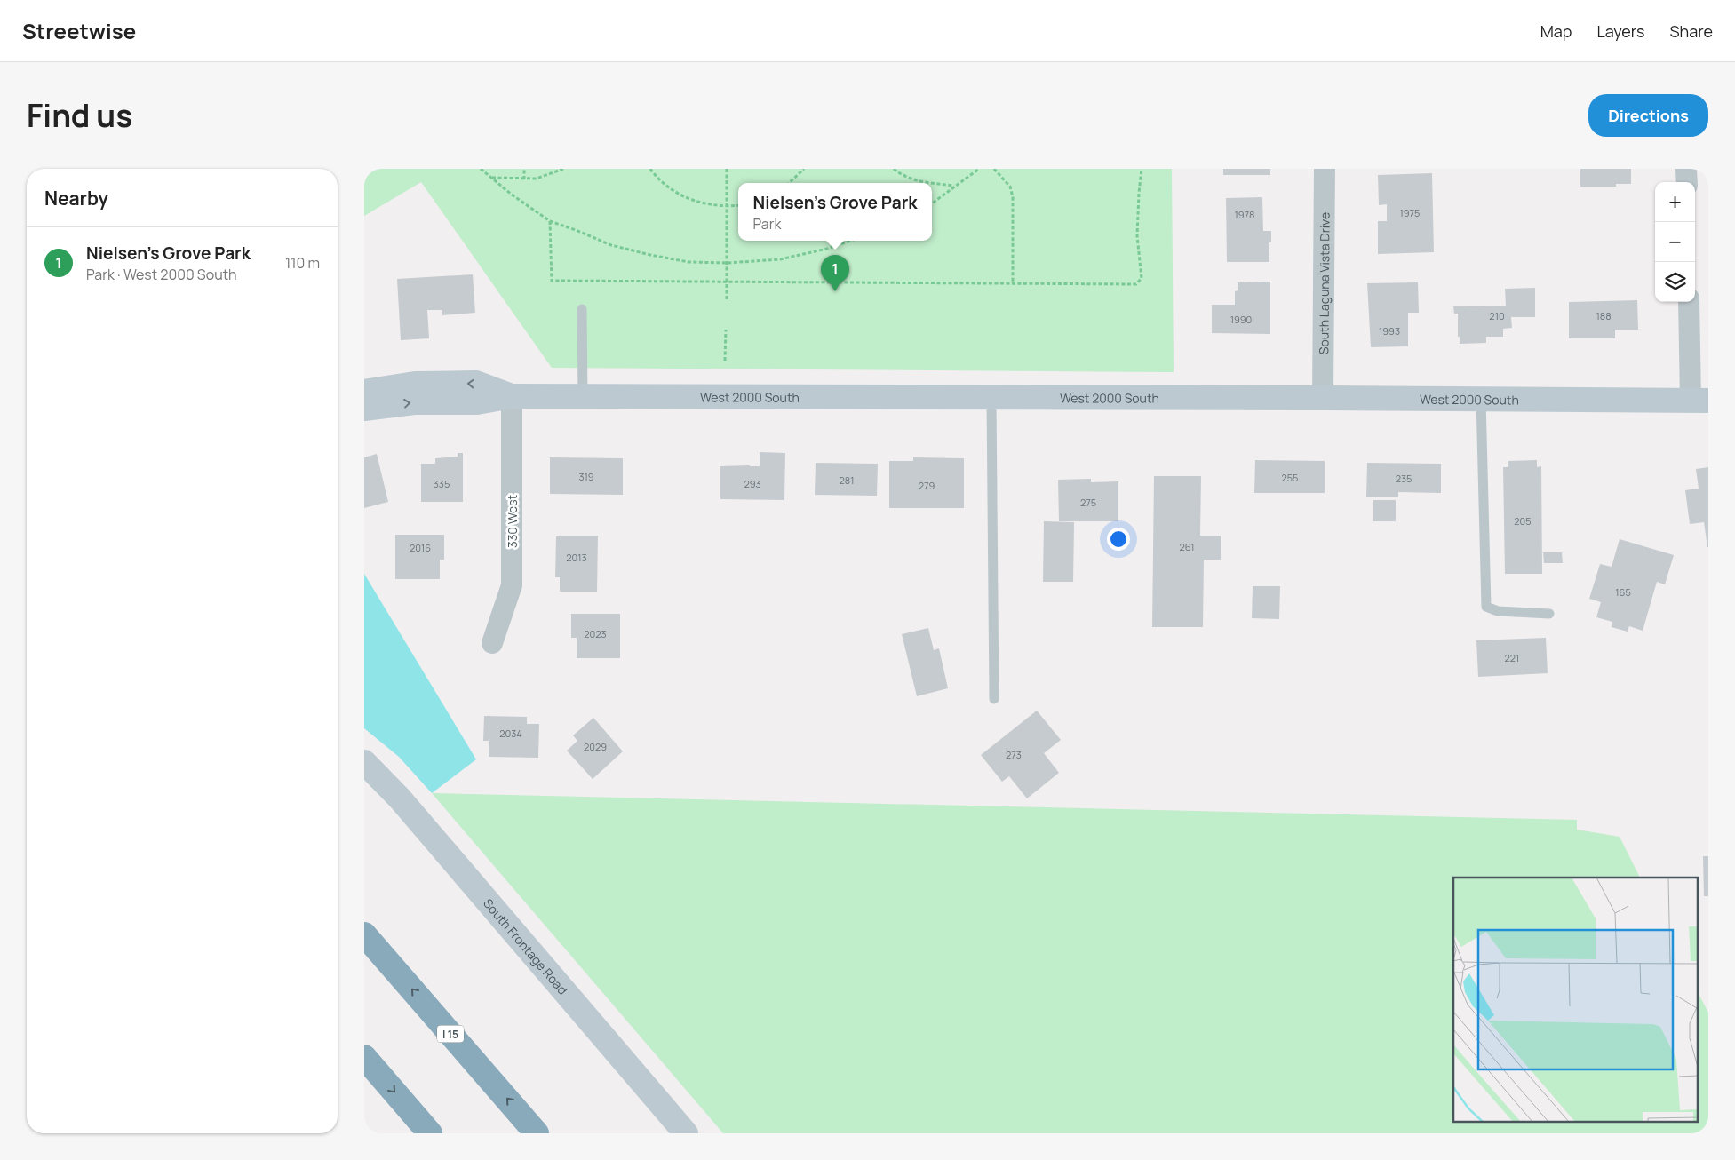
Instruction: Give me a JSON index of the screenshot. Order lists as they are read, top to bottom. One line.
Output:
{"streets":{"highway":["I 15"],"street":["South Laguna Vista Drive","West 2000 South","330 West","South Frontage Road"]},"crossings":[["South Laguna Vista Drive","West 2000 South"],["West 2000 South","330 West"]],"house_numbers":["1975","1978","210","188","1990","1993","319","255","235","281","335","293","279","275","205","261","2016","2013","165","2023","221","2034","2029","273"],"page":{"header":"Streetwise","nav":["Map","Layers","Share"],"title":"Find us","buttons":"Directions","heading":"Nearby","map_buttons":["+","−"],"popup":["Nielsen's Grove Park","Park"],"list":[{"mark":"1","name":"Nielsen's Grove Park","note":"Park · West 2000 South","value":"110 m"}],"pins":"1"}}
